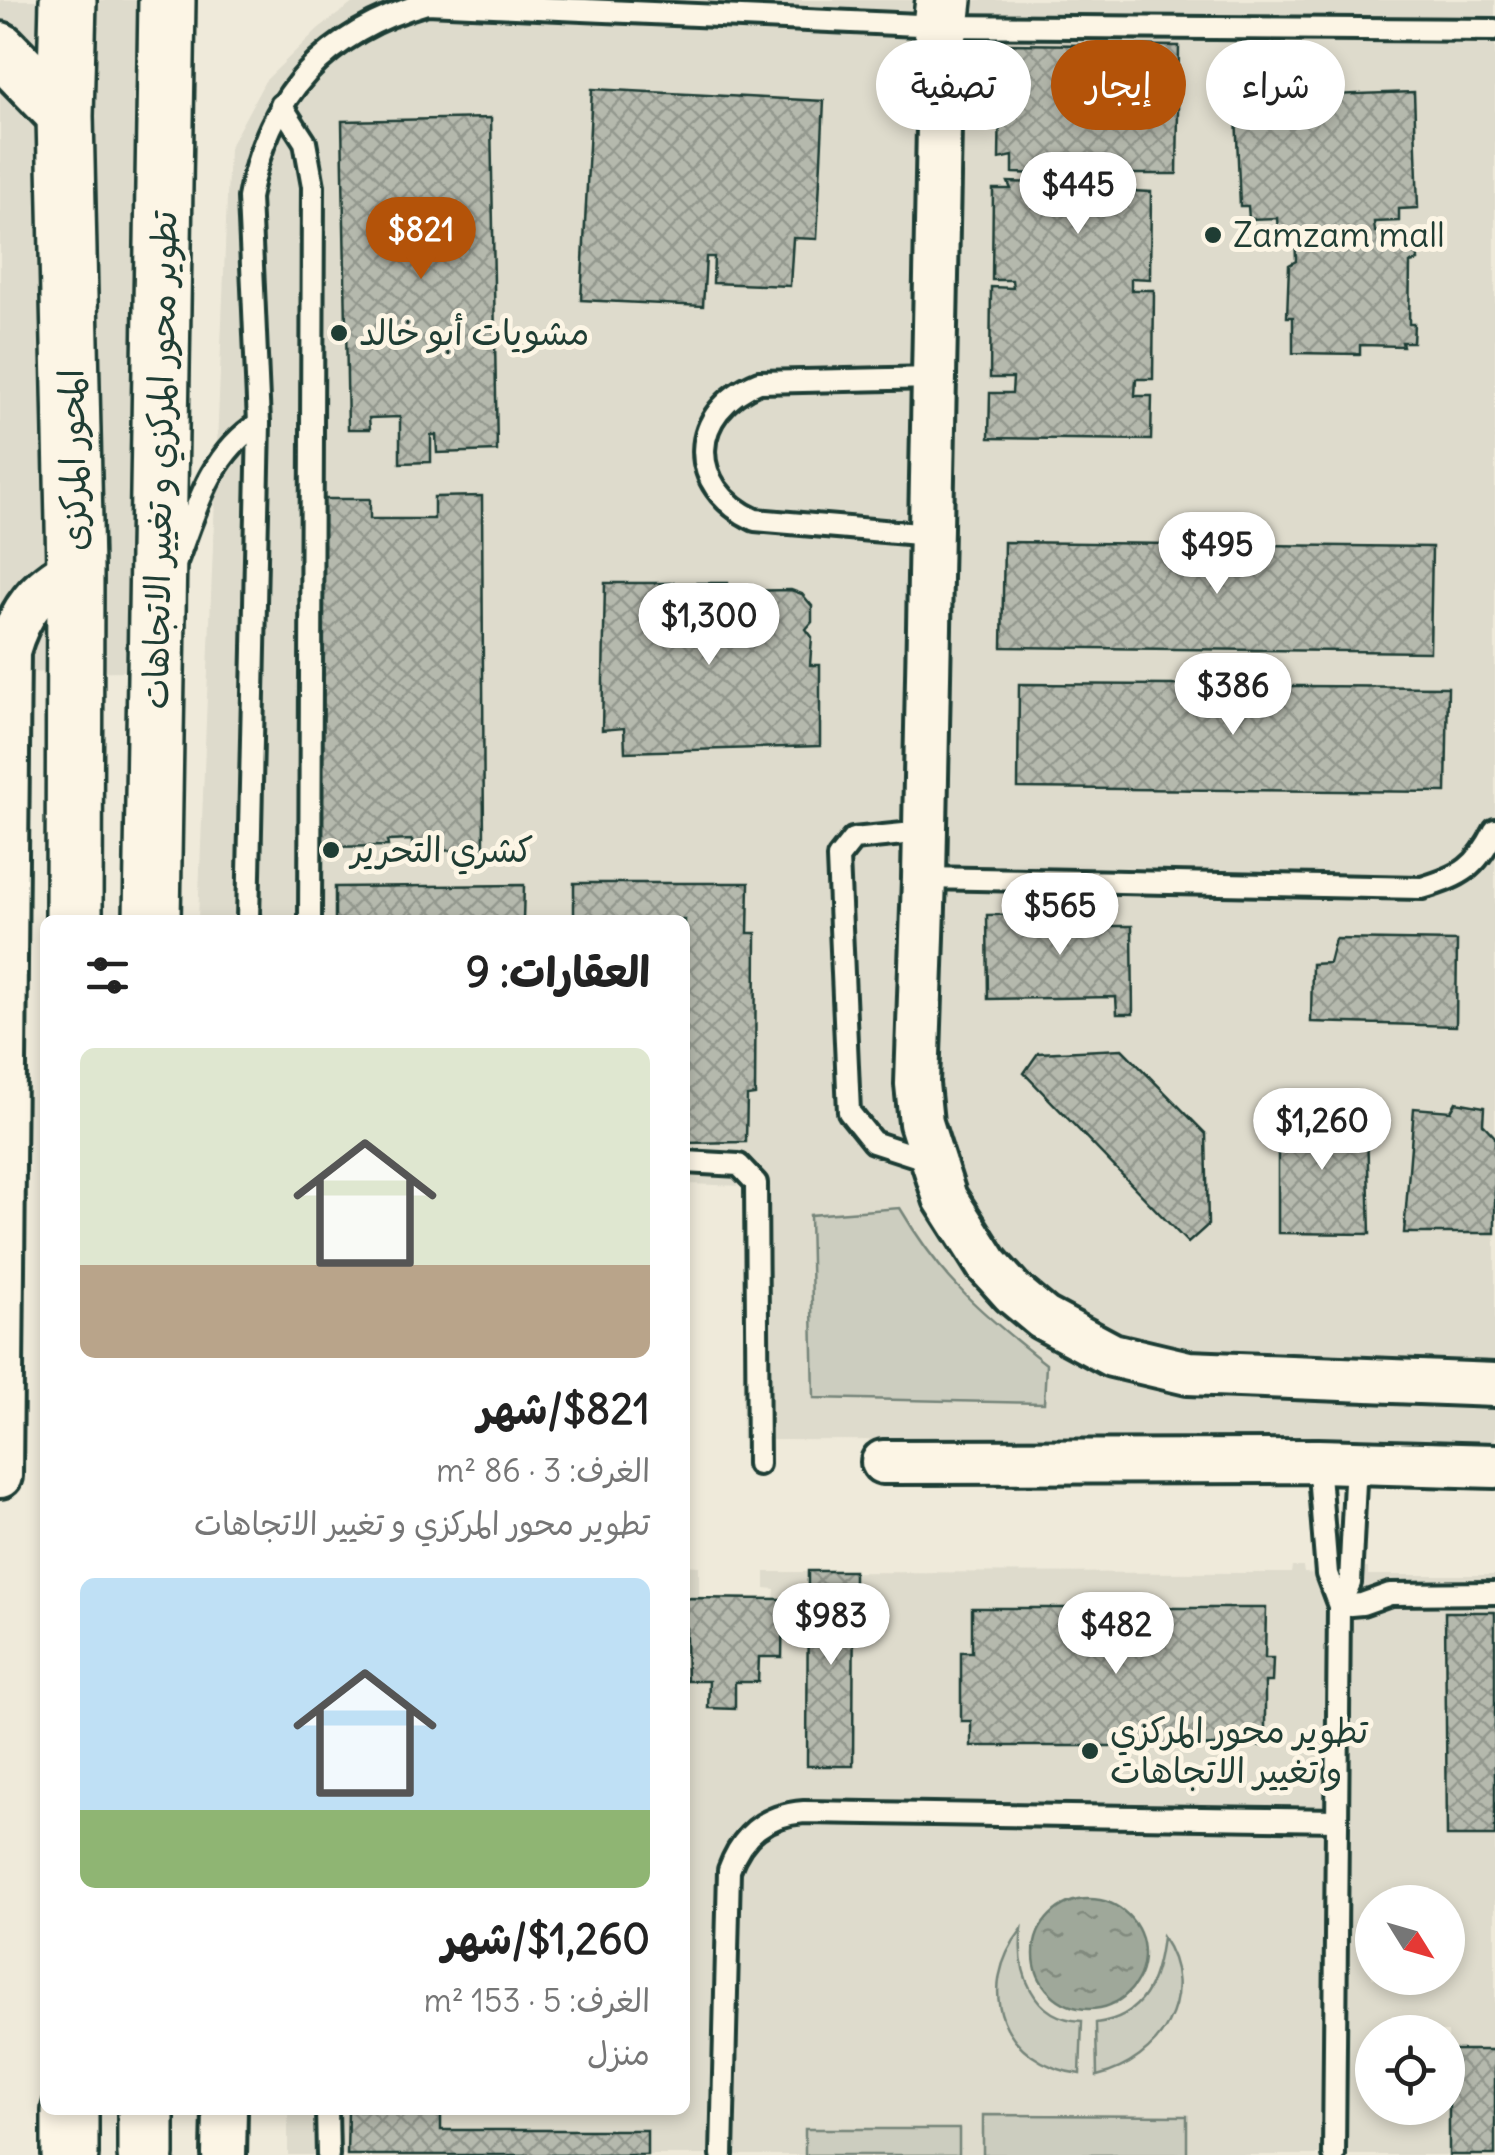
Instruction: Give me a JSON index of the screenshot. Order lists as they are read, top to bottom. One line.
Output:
{"streets":{"main road":["المحور المركزى","تطوير محور المركزي و تغيير الاتجاهات"]},"places":["Zamzam mall","مشويات أبو خالد","كشري التحرير","تطوير محور المركزي و تغيير الاتجاهات"],"north":"bottom right","page":{"chip":["شراء","إيجار","تصفية"],"price":["$445","$821","$495","$1,300","$386","$565","$1,260","$983","$482"],"heading":"العقارات: 9","list":[{"name":"$821/شهر","note":"الغرف: 3 · 86 m² · تطوير محور المركزي و تغيير الاتجاهات"},{"name":"$1,260/شهر","note":"الغرف: 5 · 153 m² · منزل"}]}}
